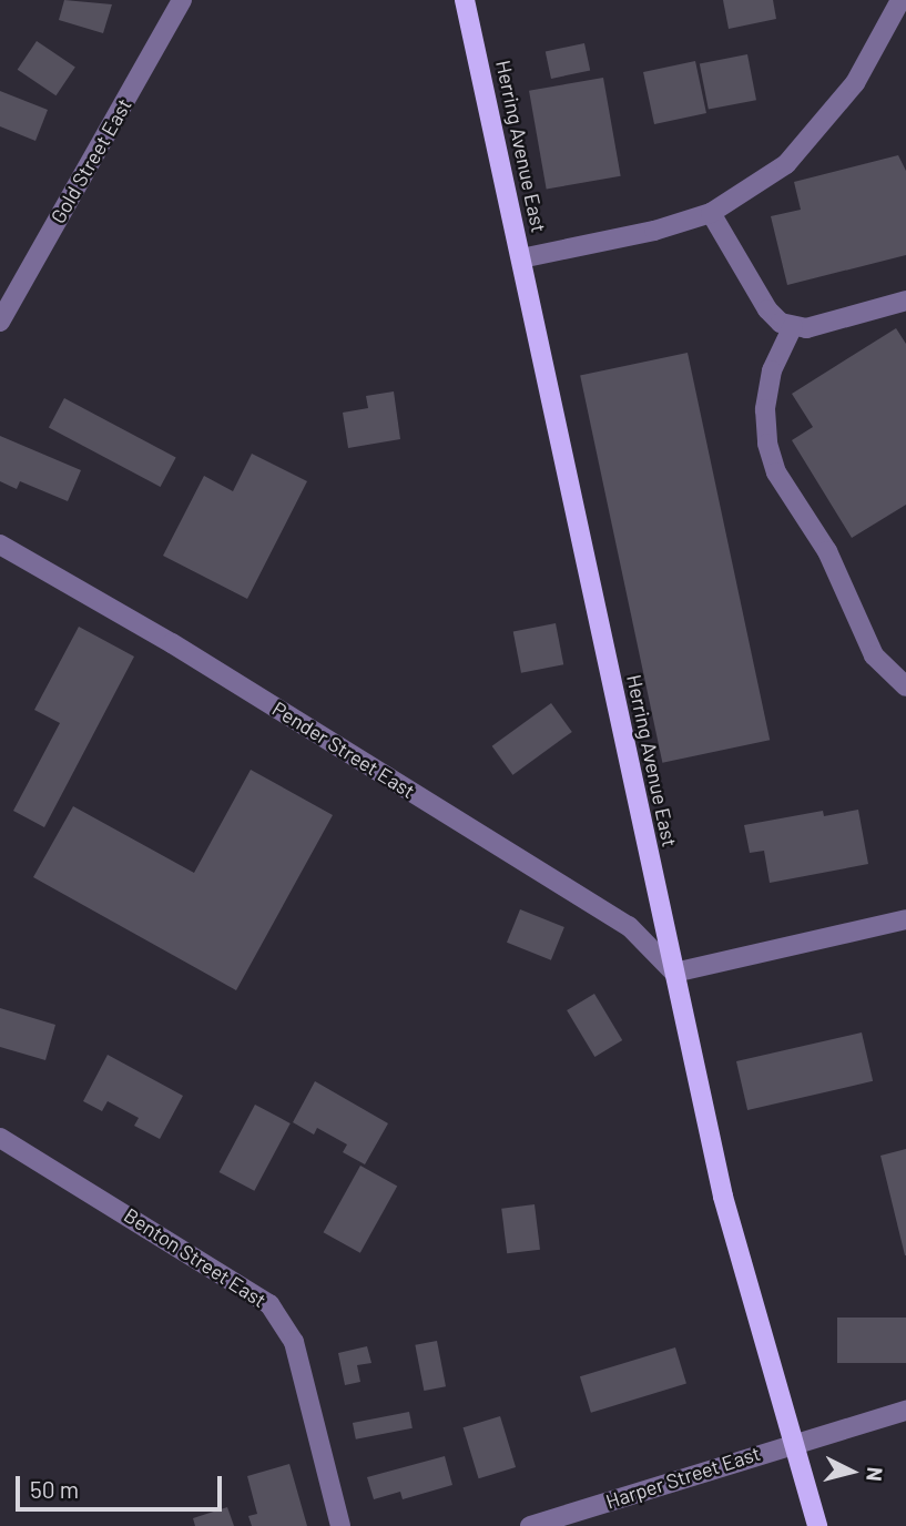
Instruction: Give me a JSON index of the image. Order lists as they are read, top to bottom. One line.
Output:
{"streets":{"main road":["Herring Avenue East"],"street":["Gold Street East","Pender Street East","Benton Street East","Harper Street East"]},"crossings":[["Herring Avenue East","Pender Street East"],["Herring Avenue East","Harper Street East"]],"scale_bar":"50 m","north":"right"}
